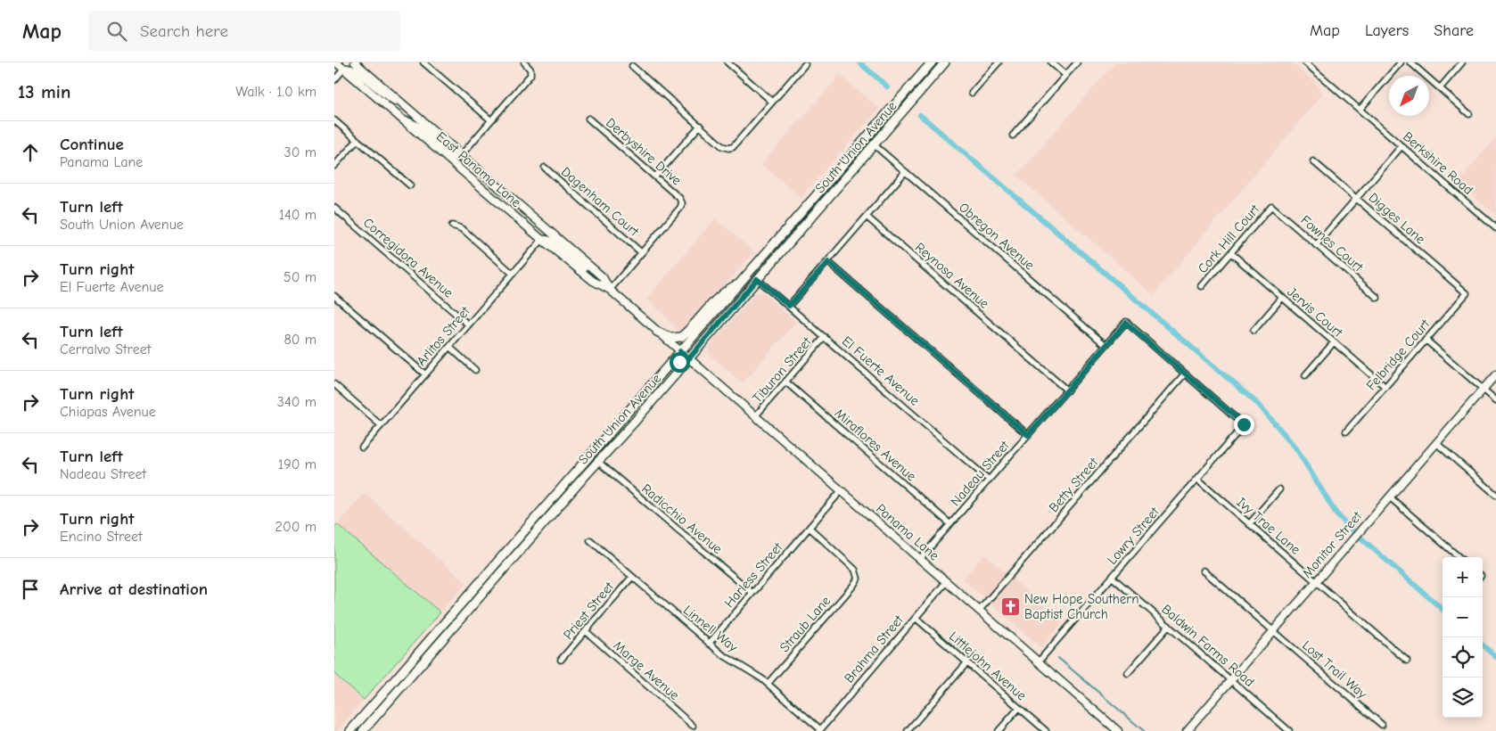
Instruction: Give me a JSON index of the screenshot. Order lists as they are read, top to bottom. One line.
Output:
{"streets":{"main road":["South Union Avenue","East Panama Lane","Panama Lane","Monitor Street"],"street":["Derbyshire Drive","Berkshire Road","Dagenham Court","Digges Lane","Obregon Avenue","Cork Hill Court","Fownes Court","Corregidora Avenue","Reynosa Avenue","Jervis Court","Arlitos Street","Felbridge Court","Tiburon Street","El Fuerte Avenue","Miraflores Avenue","Nadeau Street","Betty Street","Radicchio Avenue","Ivy Trae Lane","Lowry Street","Harless Street","Priest Street","Straub Lane","Linnell Way","Baldwin Farms Road","Brahma Street","Littlejohn Avenue","Lost Trail Way","Marge Avenue"]},"crossings":[["South Union Avenue","East Panama Lane"],["South Union Avenue","Obregon Avenue"],["South Union Avenue","El Fuerte Avenue"],["South Union Avenue","Radicchio Avenue"],["South Union Avenue","Panama Lane"],["Derbyshire Drive","Dagenham Court"],["East Panama Lane","Arlitos Street"],["East Panama Lane","Panama Lane"],["Digges Lane","Felbridge Court"],["Obregon Avenue","Nadeau Street"],["Cork Hill Court","Fownes Court"],["Cork Hill Court","Jervis Court"],["Corregidora Avenue","Arlitos Street"],["Reynosa Avenue","Nadeau Street"],["Jervis Court","Felbridge Court"],["Tiburon Street","El Fuerte Avenue"],["Tiburon Street","Miraflores Avenue"],["Tiburon Street","Panama Lane"],["El Fuerte Avenue","Nadeau Street"],["Miraflores Avenue","Nadeau Street"],["Nadeau Street","Betty Street"],["Nadeau Street","Panama Lane"],["Nadeau Street","Lowry Street"],["Betty Street","Panama Lane"],["Betty Street","Lowry Street"],["Radicchio Avenue","Harless Street"],["Ivy Trae Lane","Lowry Street"],["Ivy Trae Lane","Monitor Street"],["Panama Lane","Lowry Street"],["Panama Lane","Harless Street"],["Panama Lane","Brahma Street"],["Lowry Street","Baldwin Farms Road"],["Monitor Street","Baldwin Farms Road"],["Monitor Street","Lost Trail Way"],["Harless Street","Straub Lane"],["Harless Street","Linnell Way"],["Priest Street","Linnell Way"],["Priest Street","Marge Avenue"],["Straub Lane","Linnell Way"],["Linnell Way","Brahma Street"],["Brahma Street","Littlejohn Avenue"]],"places":{"church":["New Hope Southern Baptist Church"]},"north":"bottom left","page":{"header":"Map","search":"Search here","nav":["Map","Layers","Share"],"heading":["13 min","Walk · 1.0 km"],"list":[["Continue","Panama Lane","30 m"],["Turn left","South Union Avenue","140 m"],["Turn right","El Fuerte Avenue","50 m"],["Turn left","Cerralvo Street","80 m"],["Turn right","Chiapas Avenue","340 m"],["Turn left","Nadeau Street","190 m"],["Turn right","Encino Street","200 m"],"Arrive at destination"],"map_buttons":["+","−"]}}
